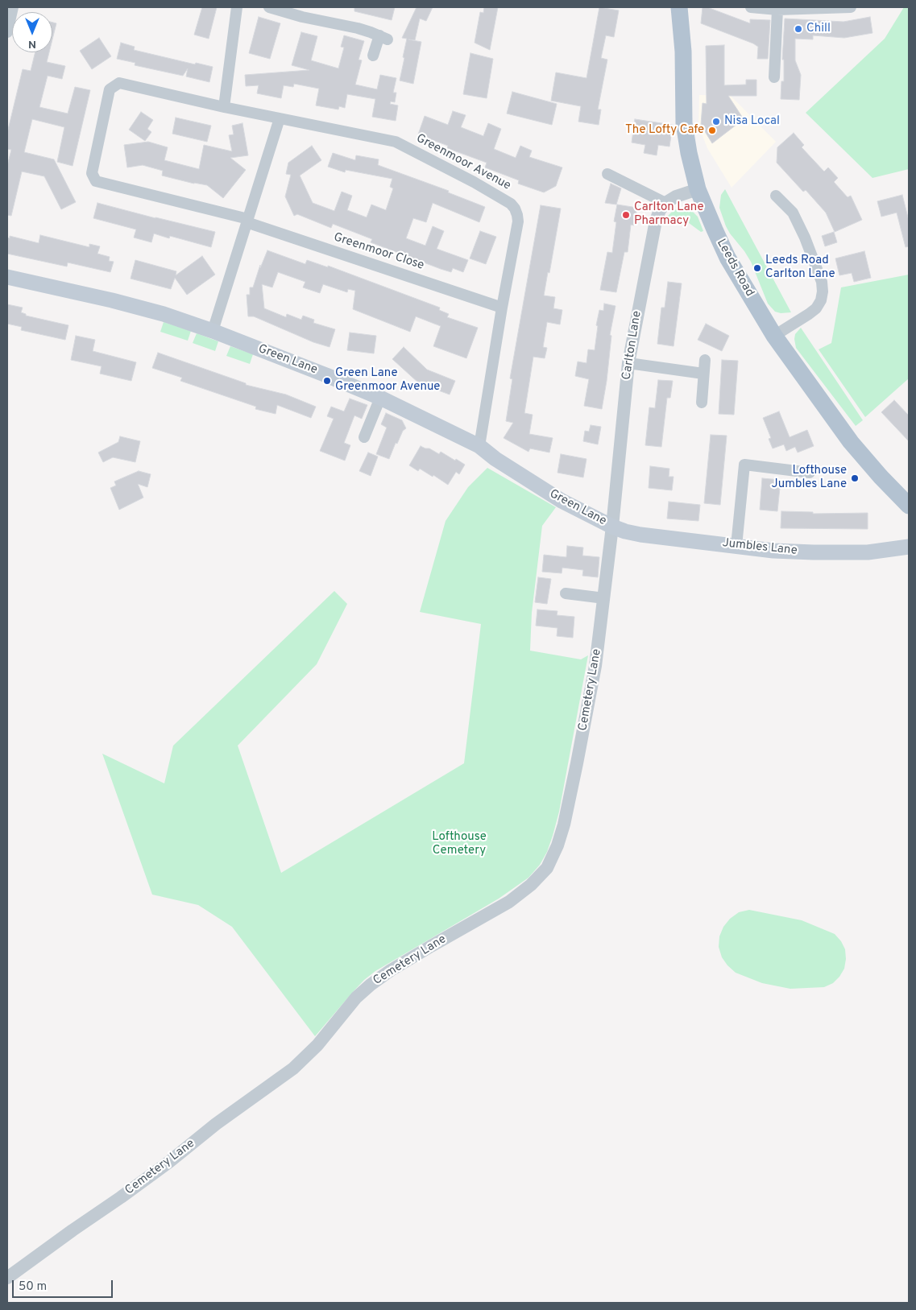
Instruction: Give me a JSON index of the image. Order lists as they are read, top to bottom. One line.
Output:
{"streets":{"main road":["Leeds Road","Green Lane","Jumbles Lane"],"street":["Greenmoor Avenue","Greenmoor Close","Carlton Lane","Cemetery Lane"]},"crossings":[["Greenmoor Avenue","Greenmoor Close"],["Greenmoor Avenue","Green Lane"],["Carlton Lane","Green Lane"],["Carlton Lane","Jumbles Lane"],["Carlton Lane","Cemetery Lane"],["Green Lane","Jumbles Lane"],["Green Lane","Cemetery Lane"],["Jumbles Lane","Cemetery Lane"]],"parks":["Lofthouse Cemetery"],"places":["Chill","Nisa Local","The Lofty Cafe","Carlton Lane Pharmacy","Leeds Road Carlton Lane","Green Lane Greenmoor Avenue","Lofthouse Jumbles Lane"],"scale_bar":"50 m","north":"bottom"}
